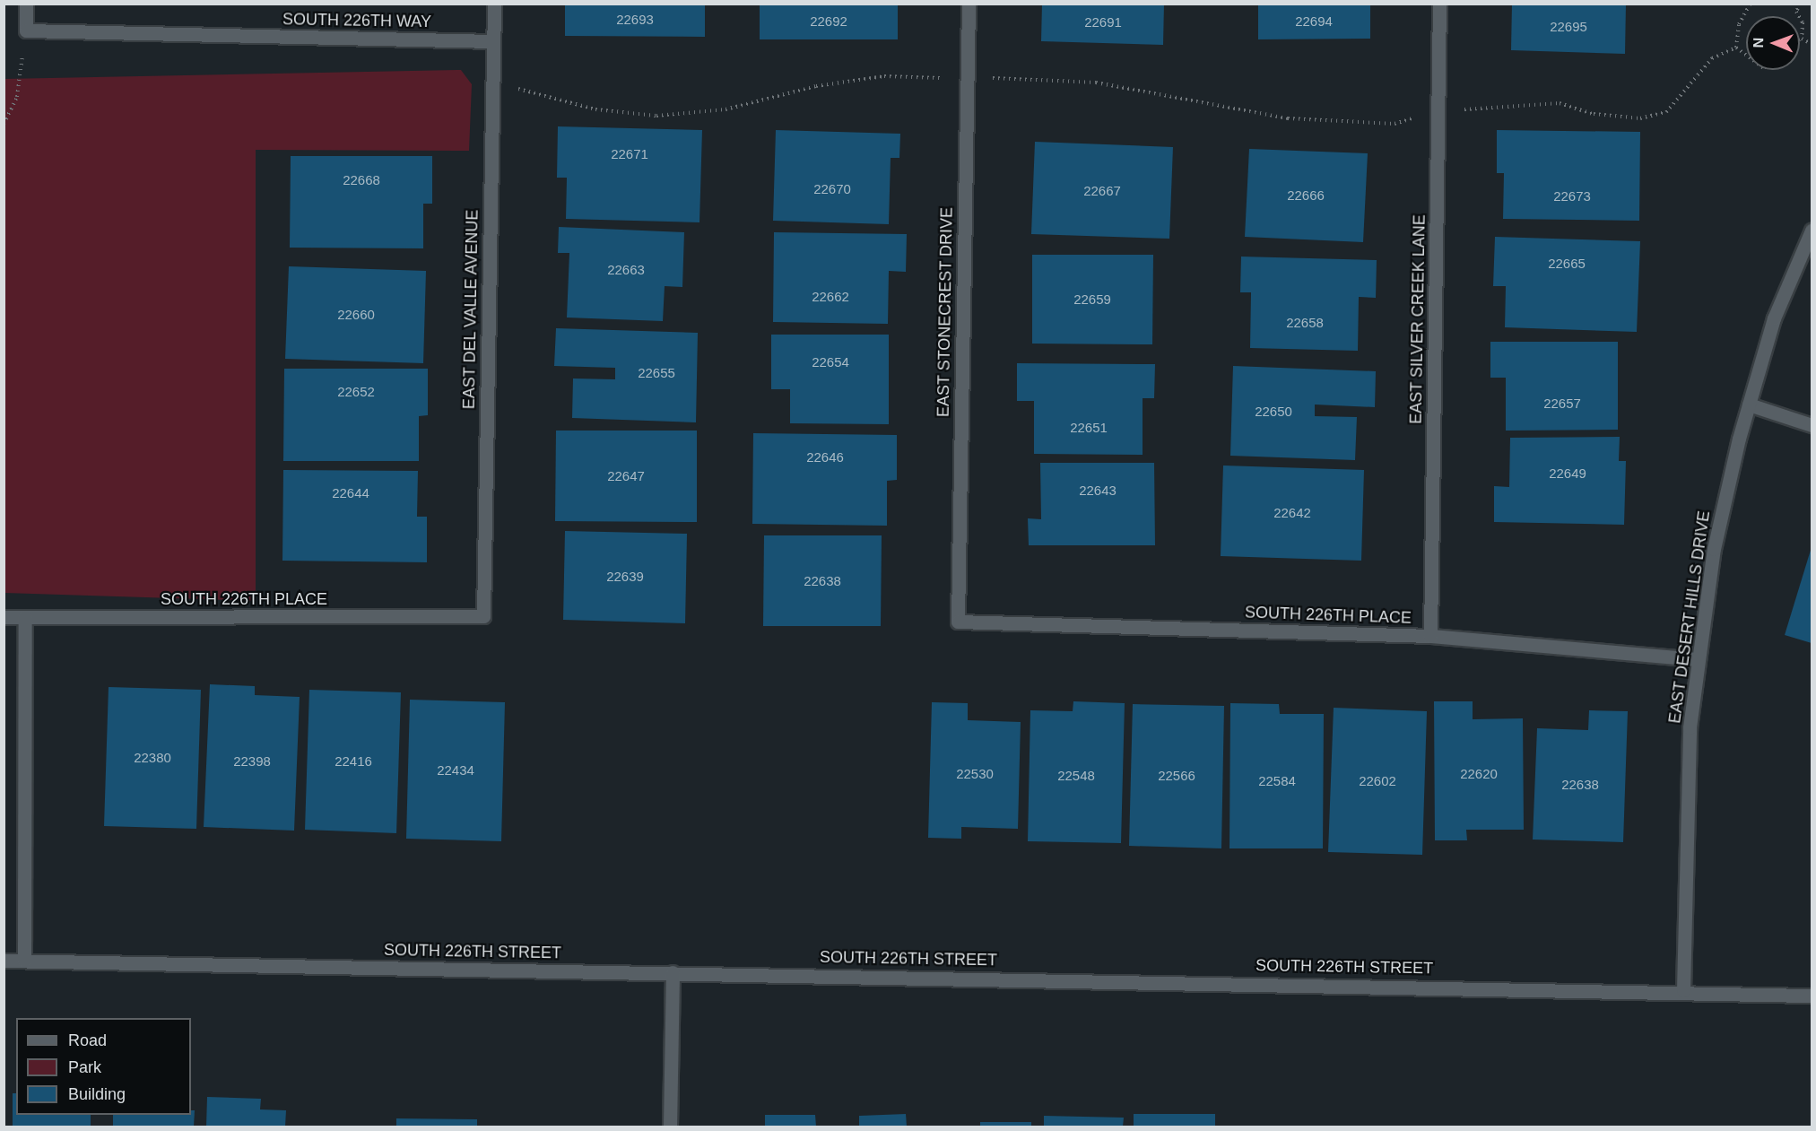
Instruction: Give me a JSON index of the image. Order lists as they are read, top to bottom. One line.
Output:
{"streets":{"street":["SOUTH 226TH WAY","EAST DEL VALLE AVENUE","EAST STONECREST DRIVE","EAST SILVER CREEK LANE","SOUTH 226TH PLACE","EAST DESERT HILLS DRIVE","SOUTH 226TH STREET"]},"crossings":[["SOUTH 226TH WAY","EAST DEL VALLE AVENUE"],["EAST DEL VALLE AVENUE","SOUTH 226TH PLACE"],["EAST STONECREST DRIVE","SOUTH 226TH PLACE"],["EAST SILVER CREEK LANE","SOUTH 226TH PLACE"],["SOUTH 226TH PLACE","EAST DESERT HILLS DRIVE"],["EAST DESERT HILLS DRIVE","SOUTH 226TH STREET"]],"house_numbers":["22693","22692","22694","22691","22695","22671","22668","22670","22667","22666","22673","22665","22663","22662","22659","22660","22658","22654","22655","22652","22657","22650","22651","22646","22649","22647","22643","22644","22642","22639","22638","22380","22398","22416","22434","22530","22620","22548","22566","22584","22602","22638"],"legend":["Road","Park","Building"],"north":"left"}
